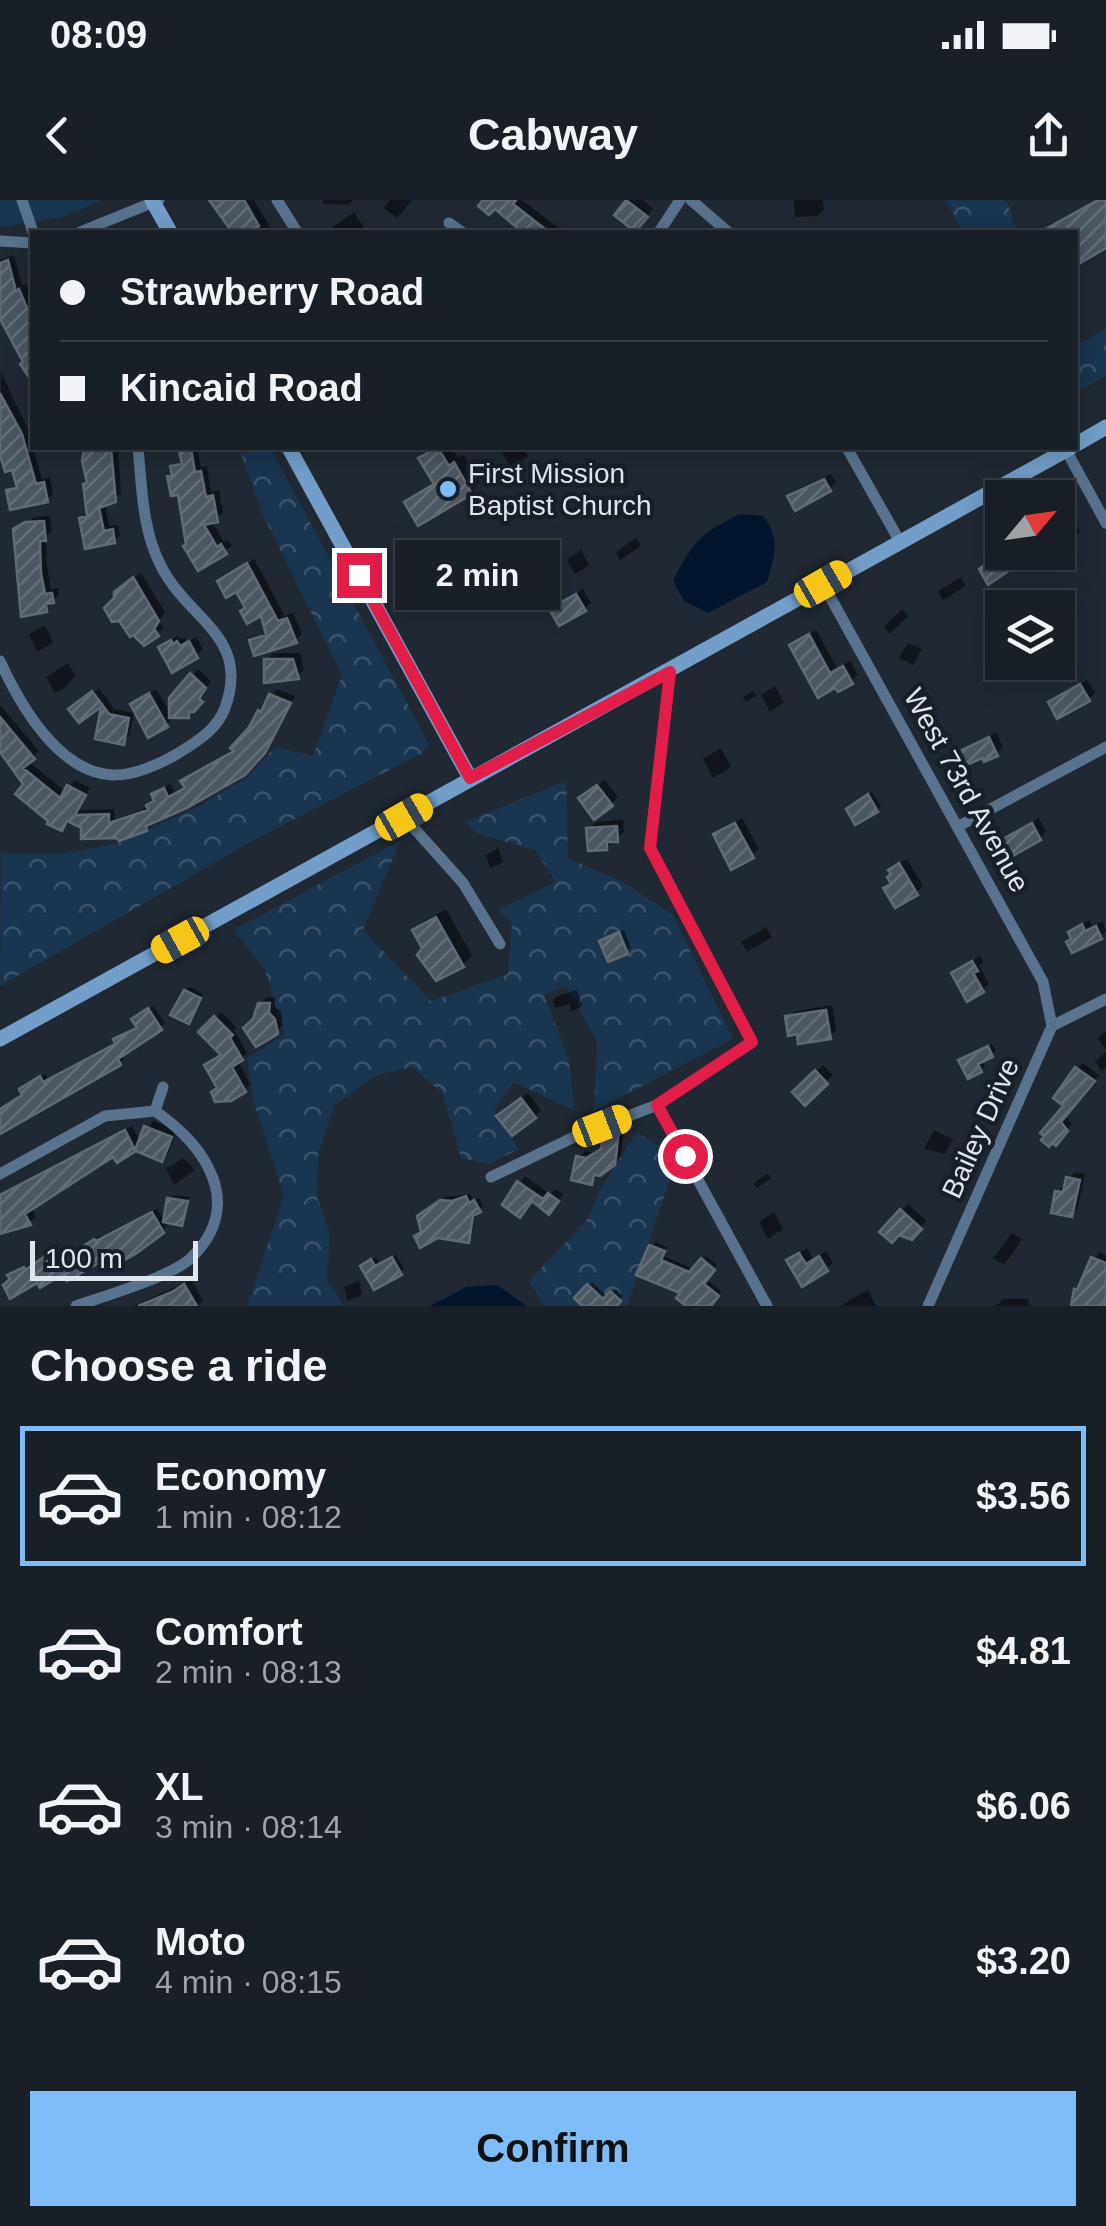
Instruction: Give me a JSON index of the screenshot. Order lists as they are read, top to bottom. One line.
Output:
{"streets":{"street":["West 73rd Avenue","Bailey Drive"]},"crossings":[["West 73rd Avenue","Bailey Drive"]],"places":["First Mission Baptist Church"],"scale_bar":"100 m","north":"top right","page":{"status":"08:09","header":"Cabway","banner":["Strawberry Road","Kincaid Road"],"bubble":"2 min","scale":"100 m","heading":"Choose a ride","list":[{"name":"Economy","note":"1 min · 08:12","value":"$3.56"},{"name":"Comfort","note":"2 min · 08:13","value":"$4.81"},{"name":"XL","note":"3 min · 08:14","value":"$6.06"},{"name":"Moto","note":"4 min · 08:15","value":"$3.20"}],"buttons":"Confirm"}}
